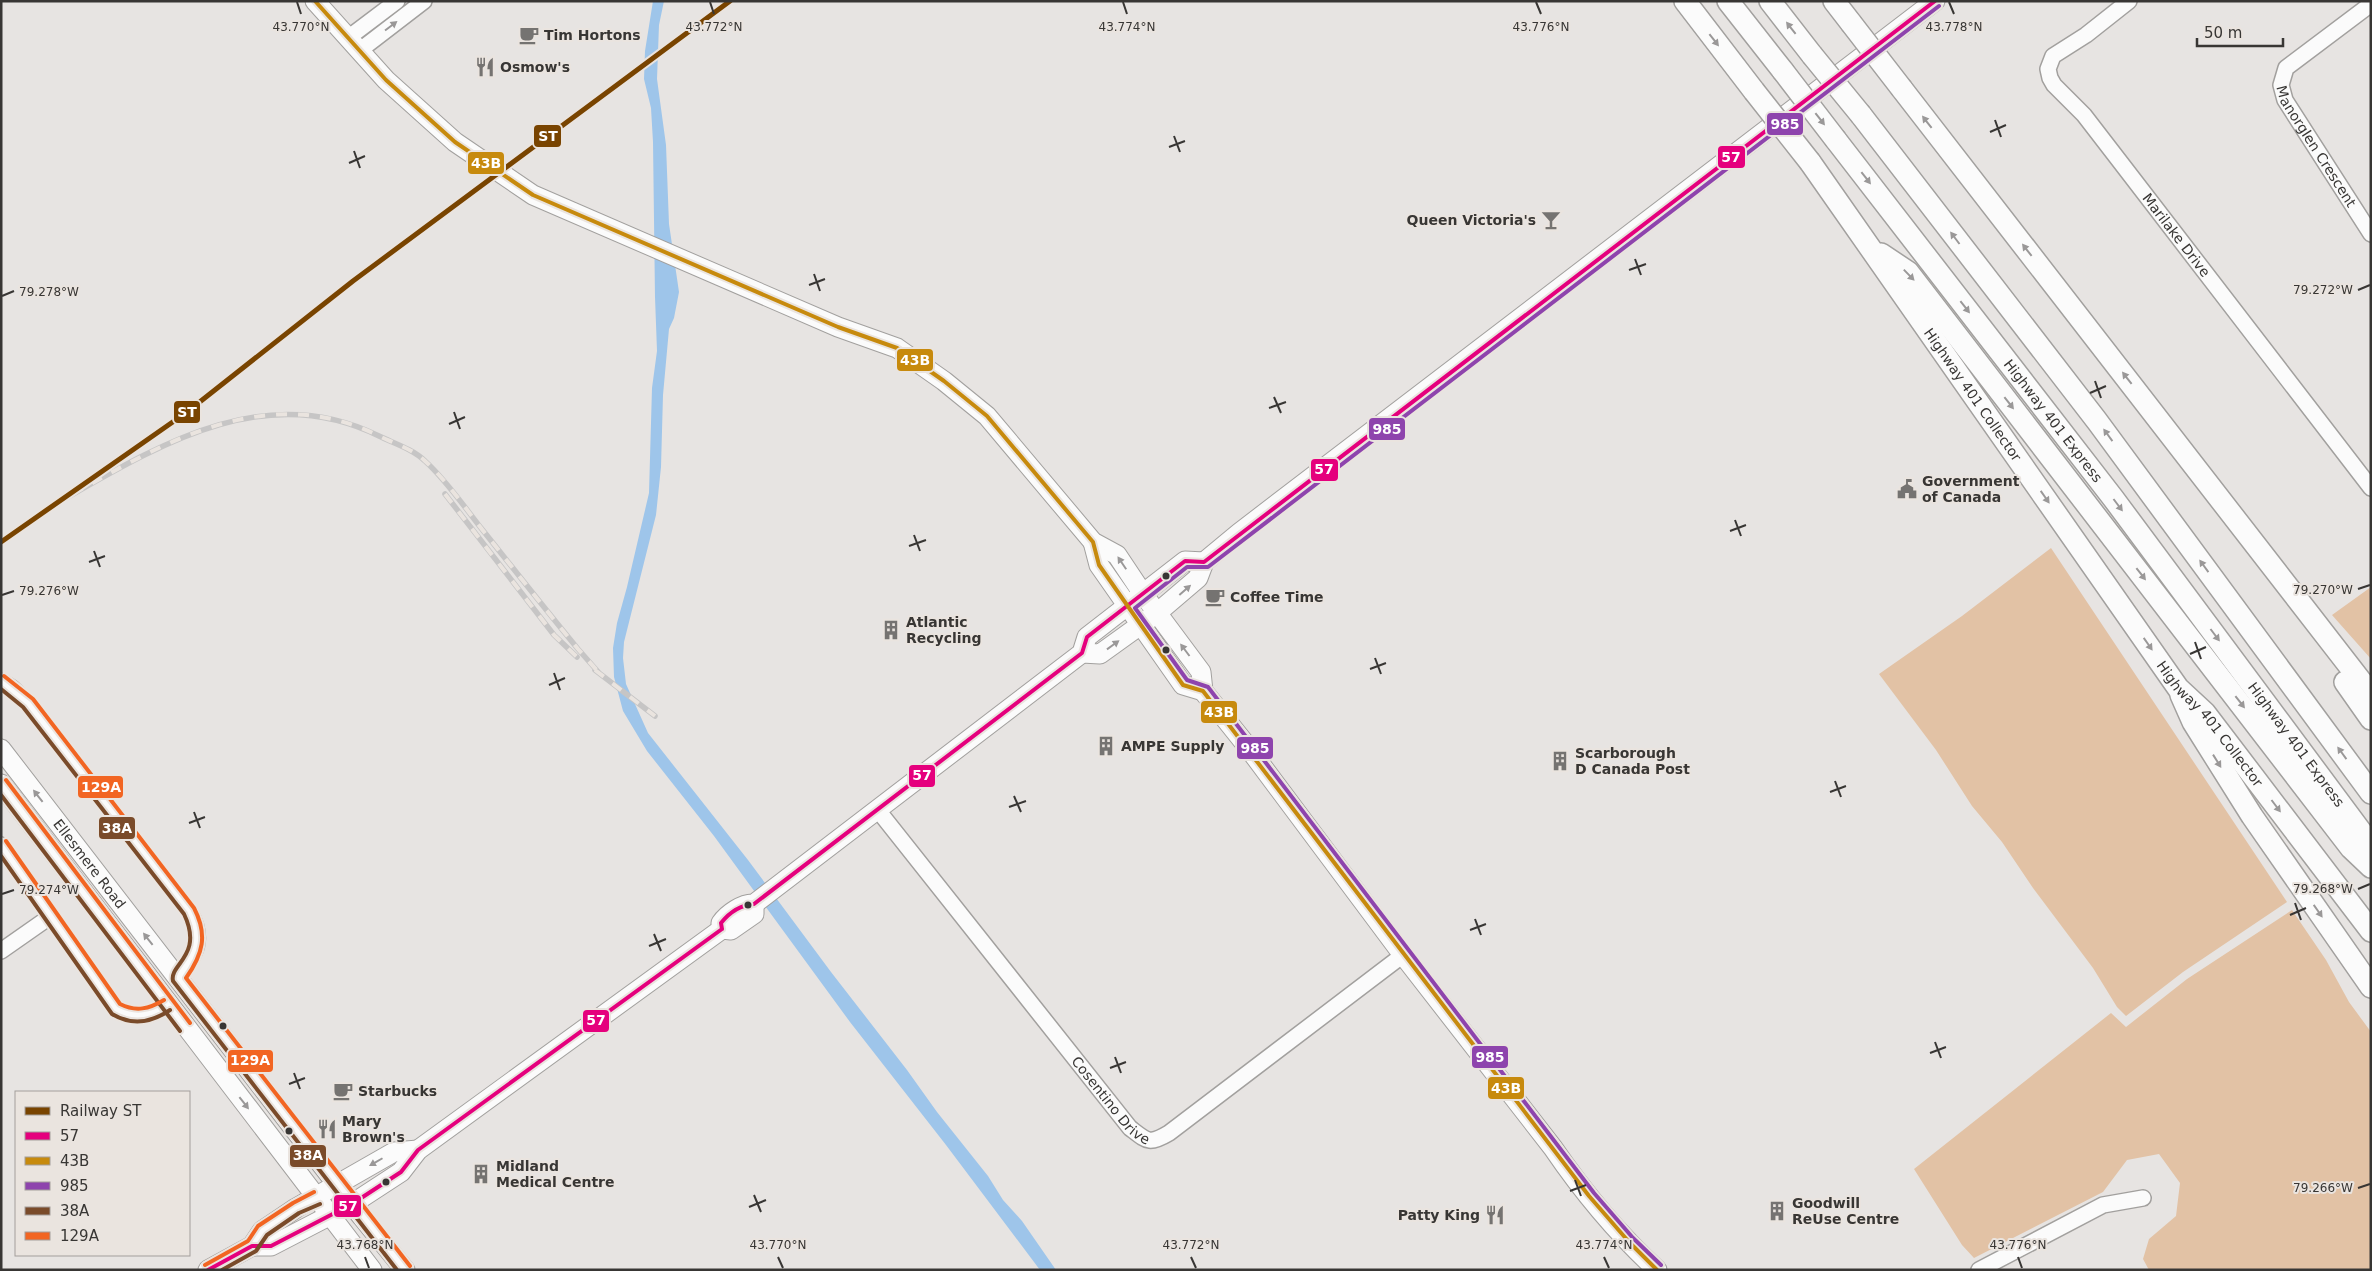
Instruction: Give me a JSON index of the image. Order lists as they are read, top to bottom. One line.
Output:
{"streets":{"highway":["Highway 401 Collector","Highway 401 Express"],"main road":["Ellesmere Road"],"street":["Manorglen Crescent","Marilake Drive","Cosentino Drive"]},"places":{"cafe":["Tim Hortons","Coffee Time","Starbucks"],"restaurant":["Osmow's","Mary Brown's","Patty King"],"bar":["Queen Victoria's"],"public building":["Government of Canada"],"building":["Atlantic Recycling","AMPE Supply","Scarborough D Canada Post","Midland Medical Centre","Goodwill ReUse Centre"]},"lines":["rail line ST","transit line 57","transit line 43B","transit line 985","transit line 129A","transit line 38A"],"legend":["Railway ST","57","43B","985","38A","129A"],"scale_bar":"50 m","coordinates":["43.770°N","43.772°N","43.774°N","43.776°N","43.778°N","79.272°W","79.278°W","79.270°W","79.276°W","79.268°W","79.274°W","79.266°W","43.768°N"]}
